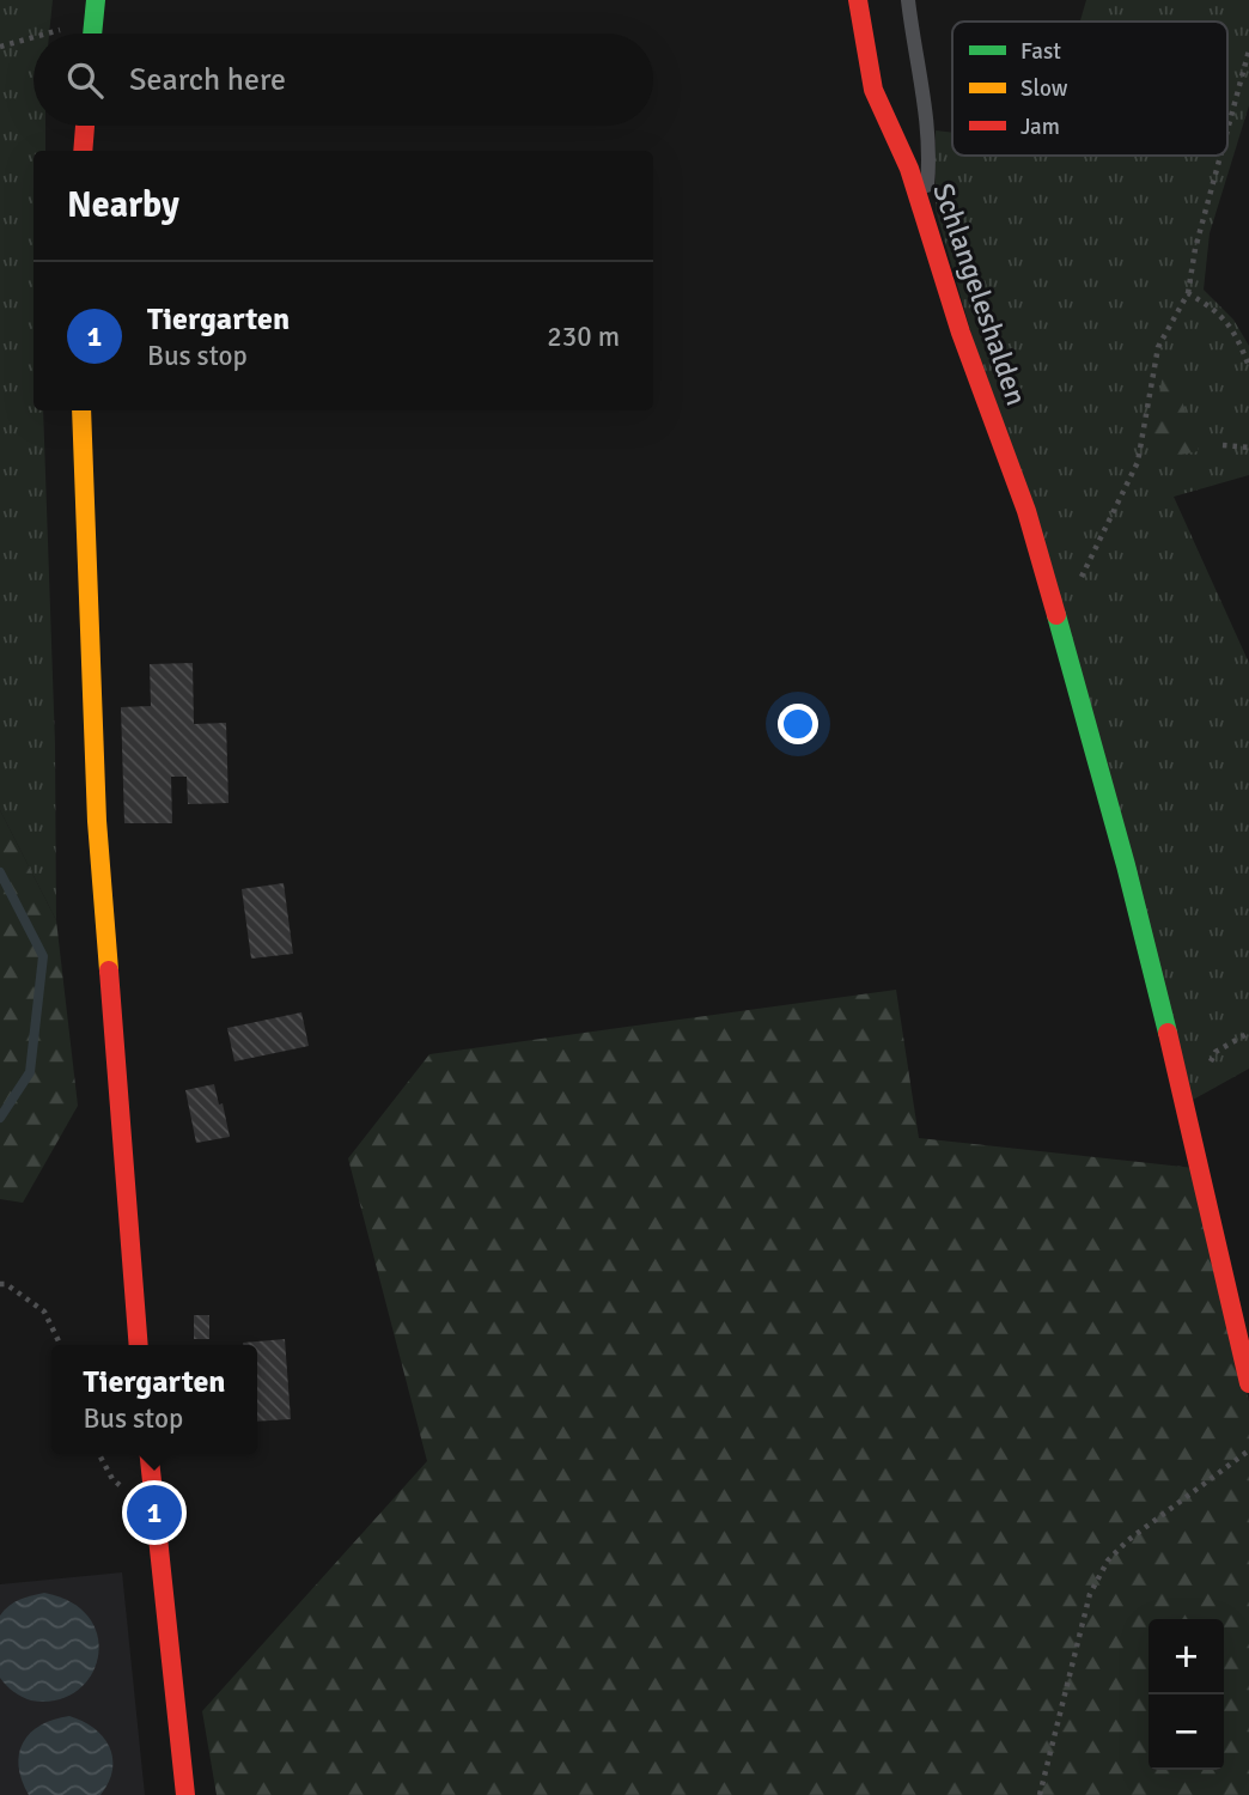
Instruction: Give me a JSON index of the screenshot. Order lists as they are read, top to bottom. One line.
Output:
{"streets":{"street":["Schlangeleshalden"]},"legend":["Fast","Slow","Jam"],"page":{"search":"Search here","heading":"Nearby","list":[{"mark":"1","name":"Tiergarten","note":"Bus stop","value":"230 m"}],"popup":["Tiergarten","Bus stop"],"pins":"1","map_buttons":["+","−"]}}
